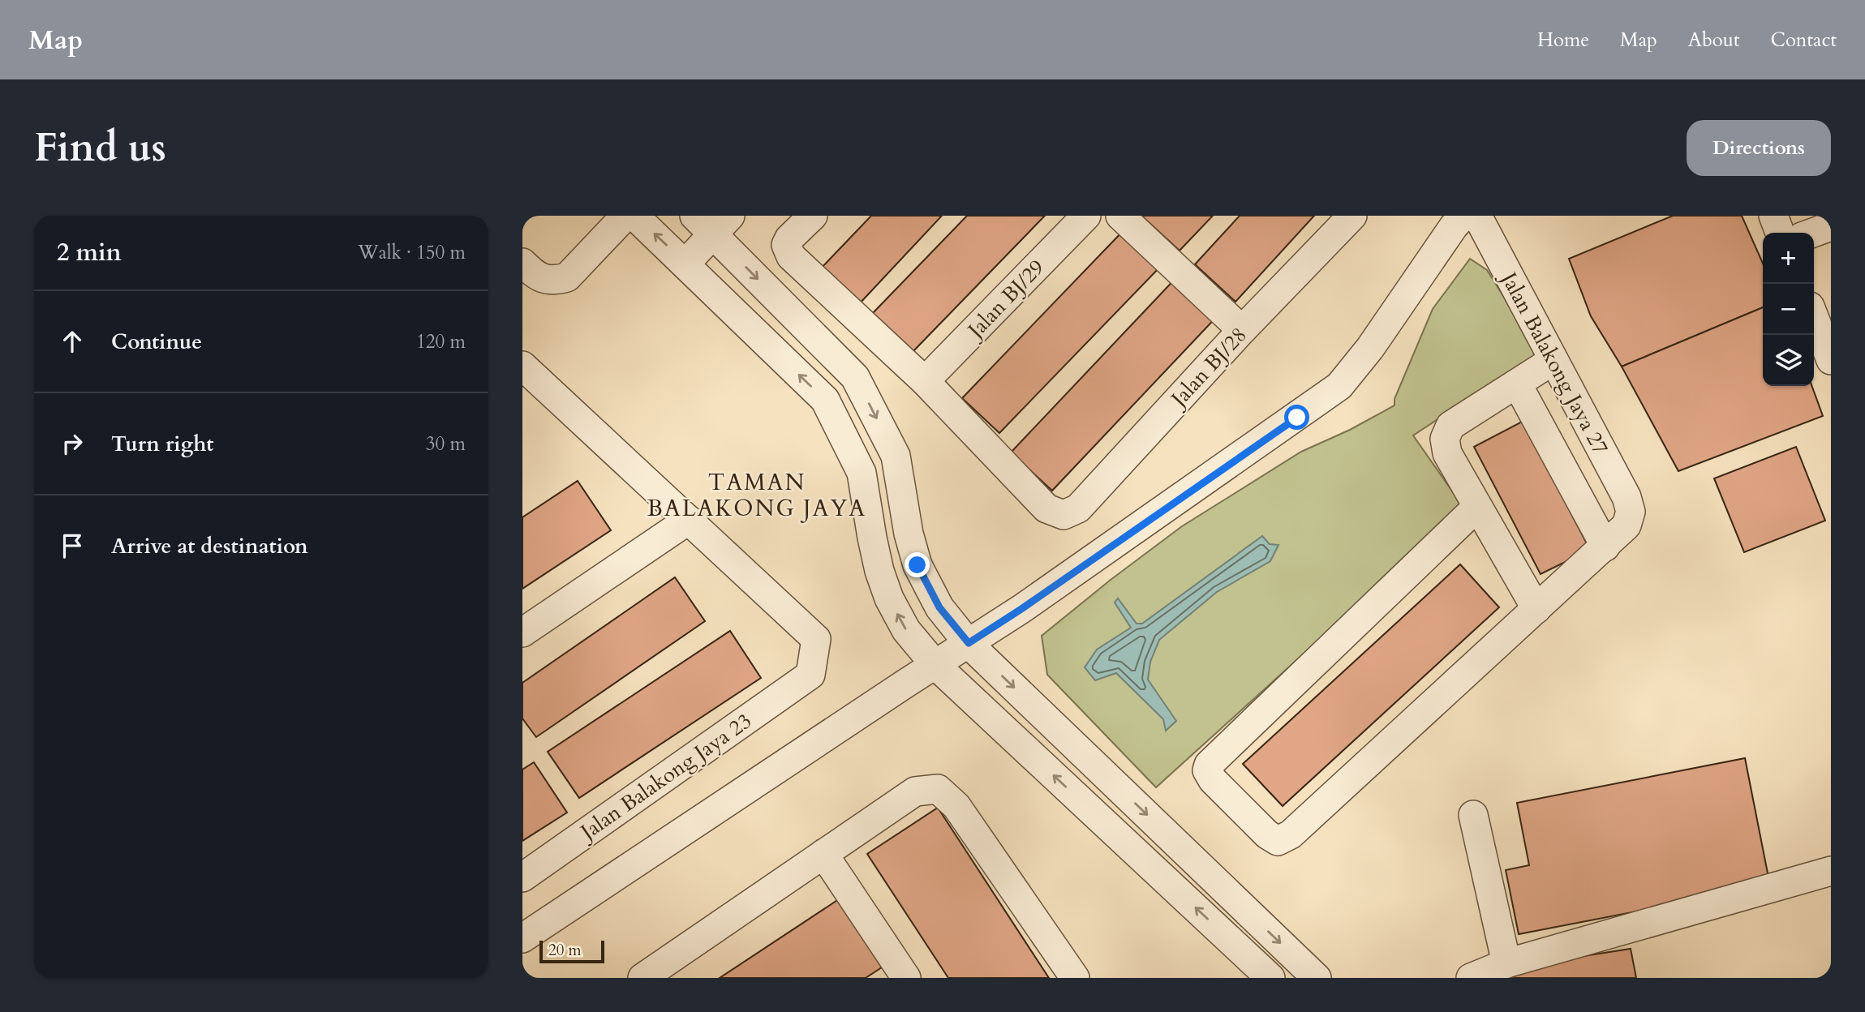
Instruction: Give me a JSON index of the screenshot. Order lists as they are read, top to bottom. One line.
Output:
{"streets":{"street":["Jalan BJ/29","Jalan Balakong Jaya 27","Jalan BJ/28","Jalan Balakong Jaya 23"]},"crossings":[["Jalan BJ/29","Jalan BJ/28"]],"districts":["TAMAN BALAKONG JAYA"],"scale_bar":"20 m","page":{"header":"Map","nav":["Home","Map","About","Contact"],"buttons":"Directions","title":"Find us","heading":["2 min","Walk · 150 m"],"map_buttons":["+","−"],"list":[["Continue","120 m"],["Turn right","30 m"],"Arrive at destination"],"scale":"20 m"}}
